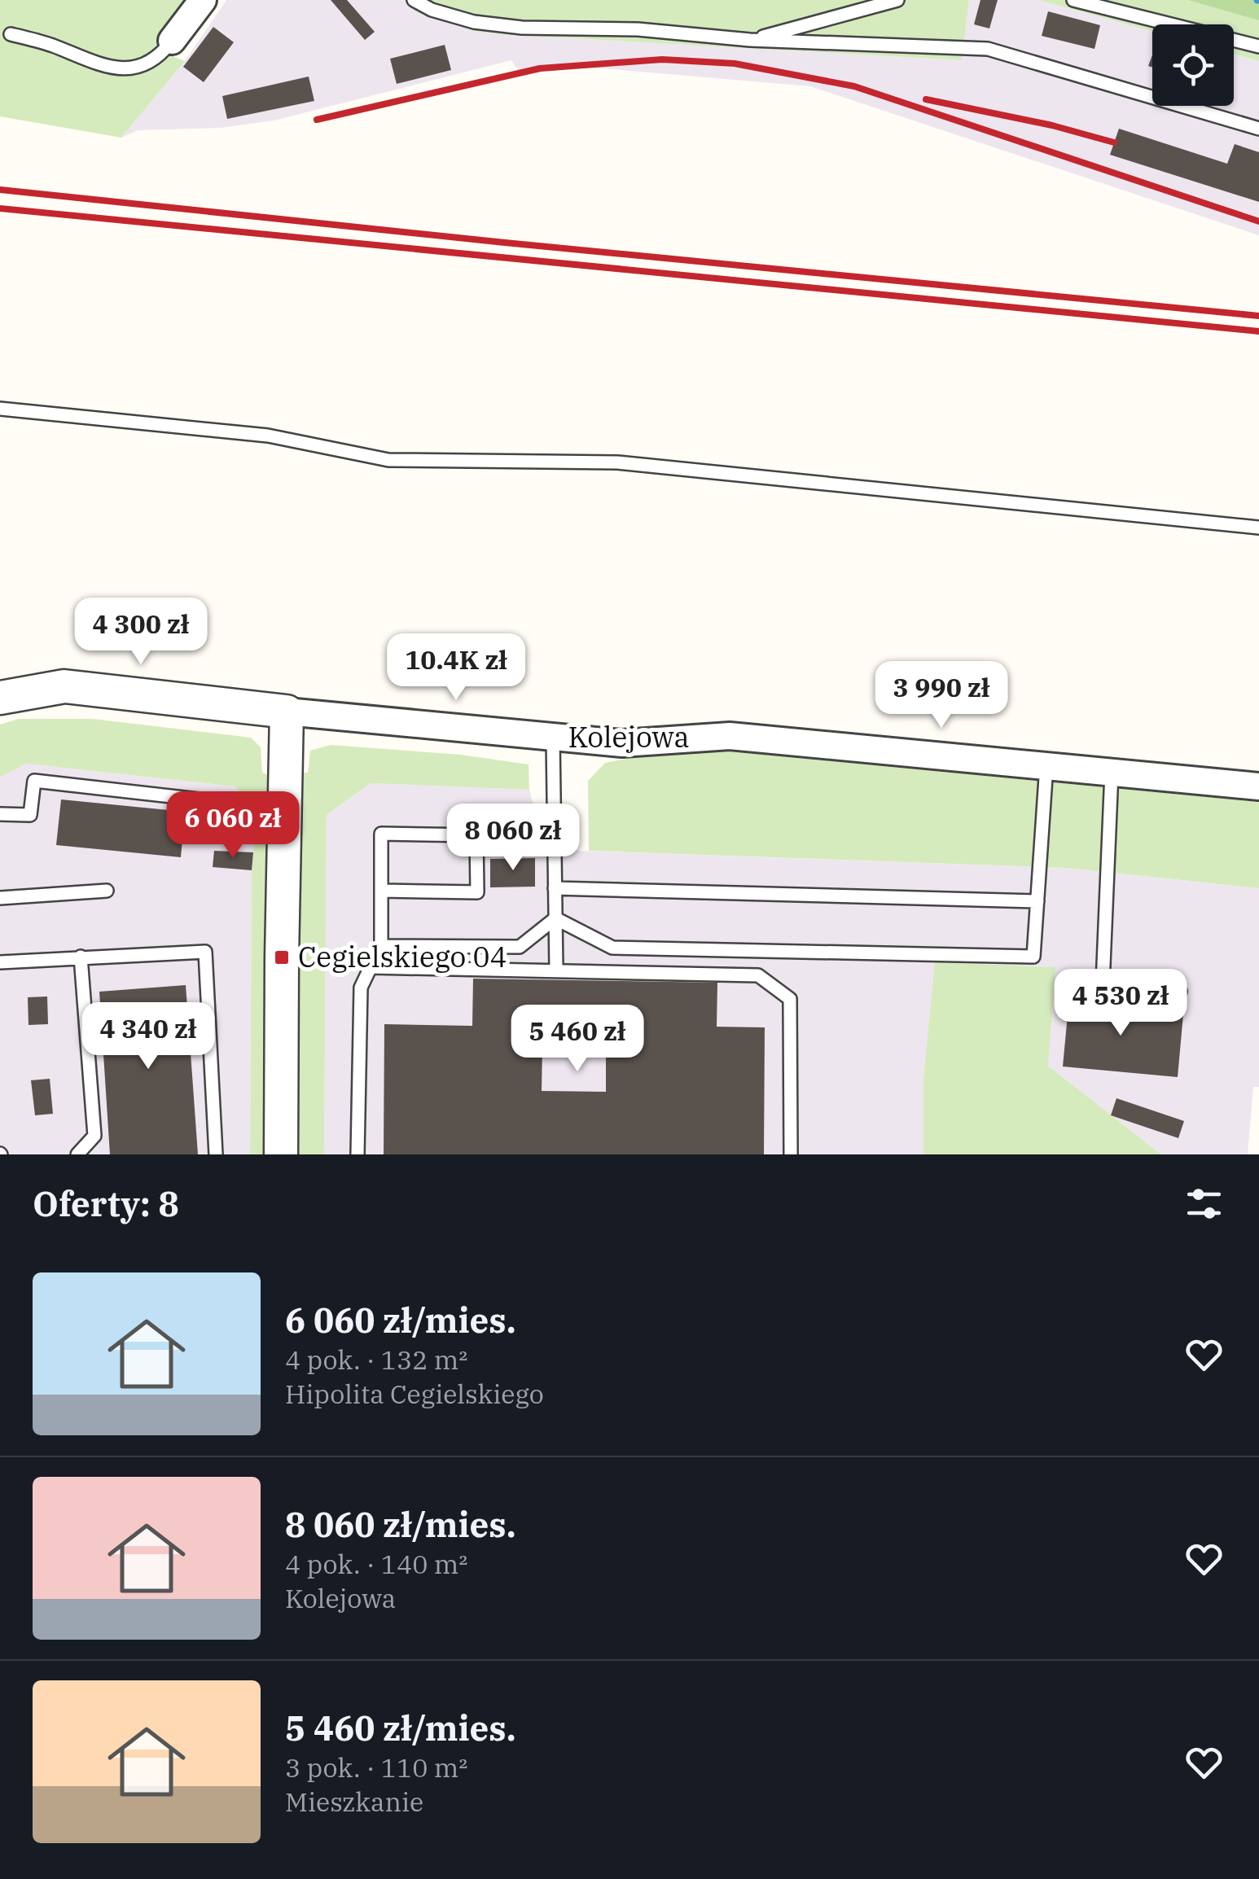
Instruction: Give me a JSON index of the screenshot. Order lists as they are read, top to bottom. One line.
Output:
{"streets":{"street":["Kolejowa"]},"places":{"transit":["Cegielskiego 04"]},"page":{"price":["4 300 zł","10.4K zł","3 990 zł","6 060 zł","8 060 zł","4 530 zł","4 340 zł","5 460 zł"],"heading":"Oferty: 8","list":[{"name":"6 060 zł/mies.","note":"4 pok. · 132 m² · Hipolita Cegielskiego"},{"name":"8 060 zł/mies.","note":"4 pok. · 140 m² · Kolejowa"},{"name":"5 460 zł/mies.","note":"3 pok. · 110 m² · Mieszkanie"}]}}
